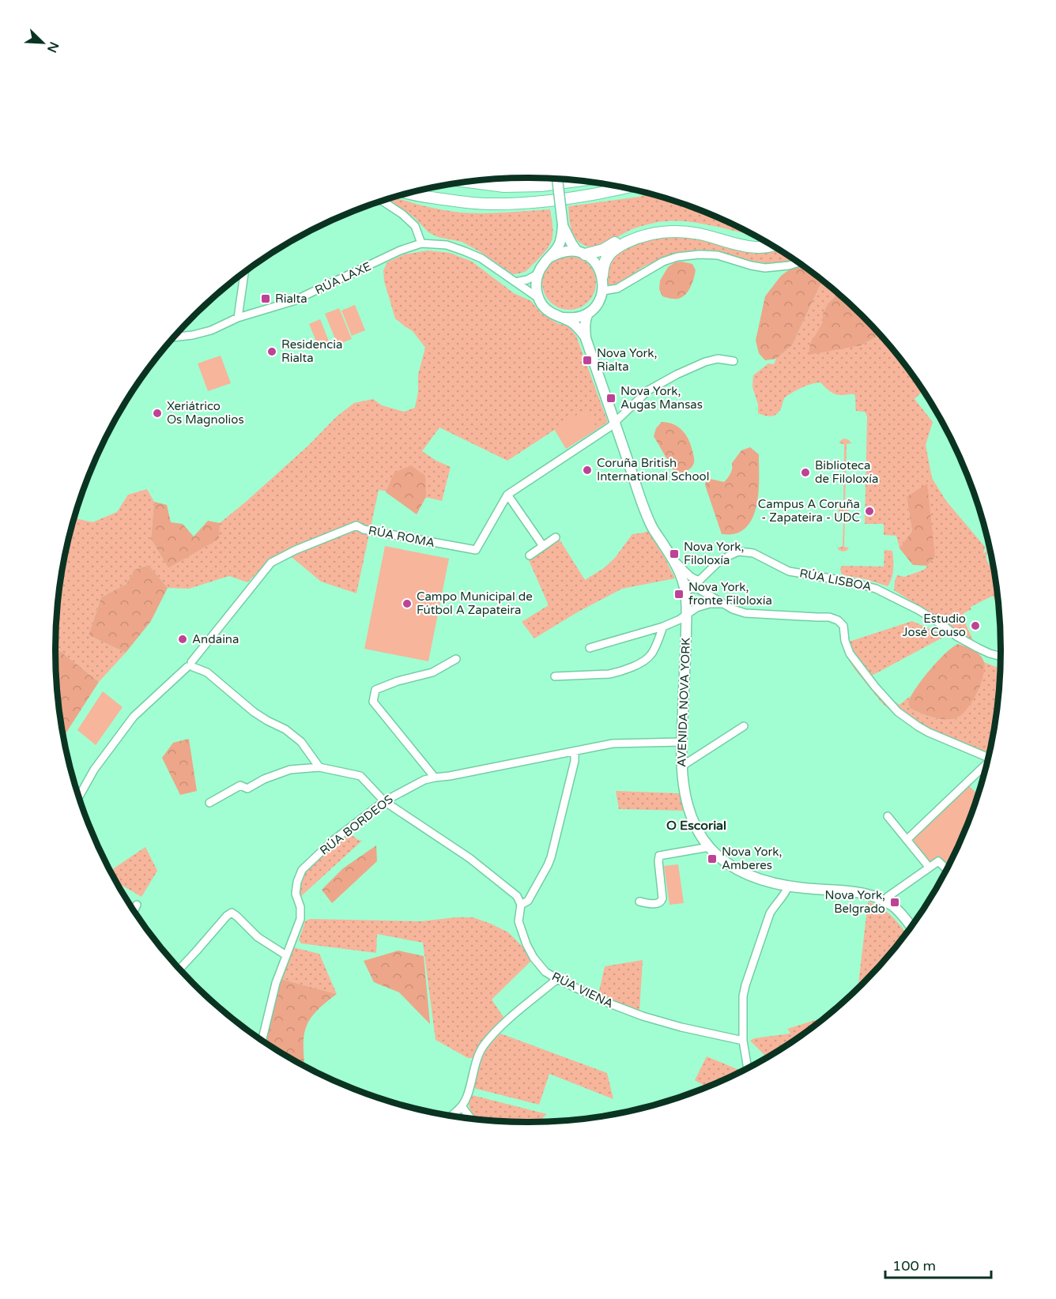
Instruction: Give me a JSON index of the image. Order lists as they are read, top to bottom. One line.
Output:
{"streets":{"main road":["AVENIDA NOVA YORK"],"street":["RÚA LAXE","RÚA ROMA","RÚA LISBOA","RÚA BORDEOS","RÚA VIENA"]},"crossings":[["RÚA ROMA","AVENIDA NOVA YORK"],["RÚA LISBOA","AVENIDA NOVA YORK"],["AVENIDA NOVA YORK","RÚA BORDEOS"]],"districts":["O Escorial"],"places":{"transit":["Rialta","Nova York, Rialta","Nova York, Augas Mansas","Nova York, Filoloxía","Nova York, fronte Filoloxía","Nova York, Amberes","Nova York, Belgrado"],"other":["Residencia Rialta","Xeriátrico Os Magnolios","Coruña British International School","Biblioteca de Filoloxía","Campus A Coruña - Zapateira - UDC","Campo Municipal de Fútbol A Zapateira","Estudio José Couso","Andaina"]},"scale_bar":"100 m","north":"bottom right"}
